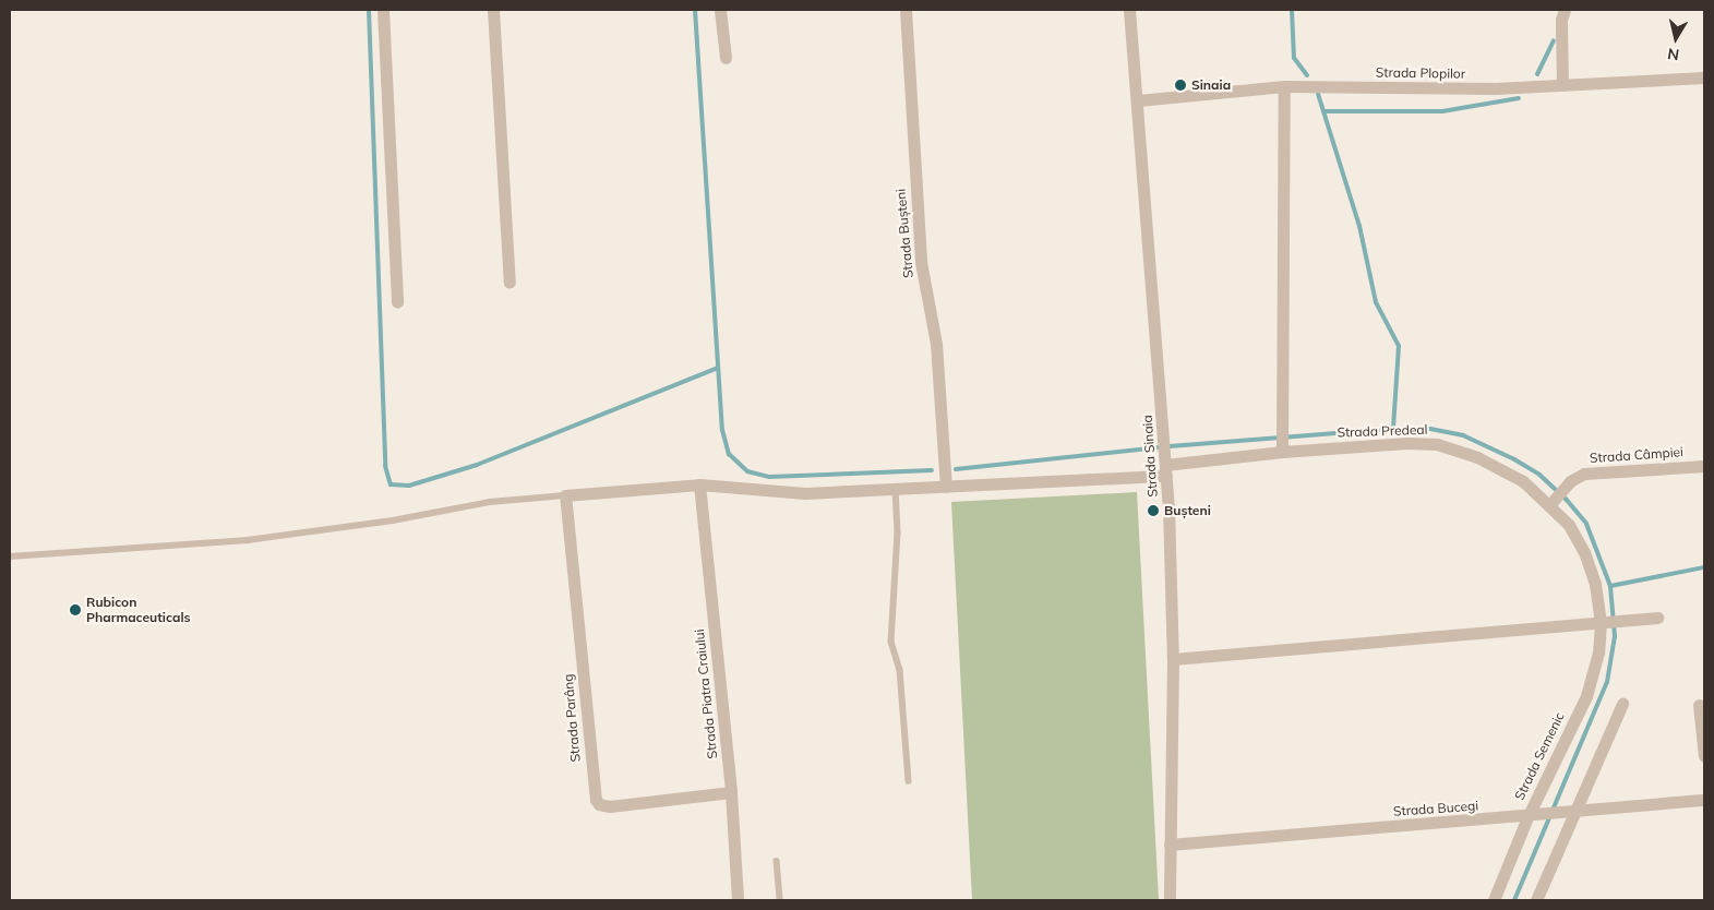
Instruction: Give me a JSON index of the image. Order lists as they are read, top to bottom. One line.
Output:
{"streets":{"street":["Strada Plopilor","Strada Bușteni","Strada Predeal","Strada Câmpiei","Strada Sinaia","Strada Piatra Craiului","Strada Parâng","Strada Semenic","Strada Bucegi"]},"crossings":[["Strada Plopilor","Strada Sinaia"],["Strada Bușteni","Strada Predeal"],["Strada Predeal","Strada Câmpiei"],["Strada Predeal","Strada Sinaia"],["Strada Predeal","Strada Piatra Craiului"],["Strada Predeal","Strada Parâng"],["Strada Predeal","Strada Semenic"],["Strada Sinaia","Strada Bucegi"],["Strada Piatra Craiului","Strada Parâng"],["Strada Semenic","Strada Bucegi"]],"places":["Sinaia","Bușteni","Rubicon Pharmaceuticals"],"north":"bottom"}
